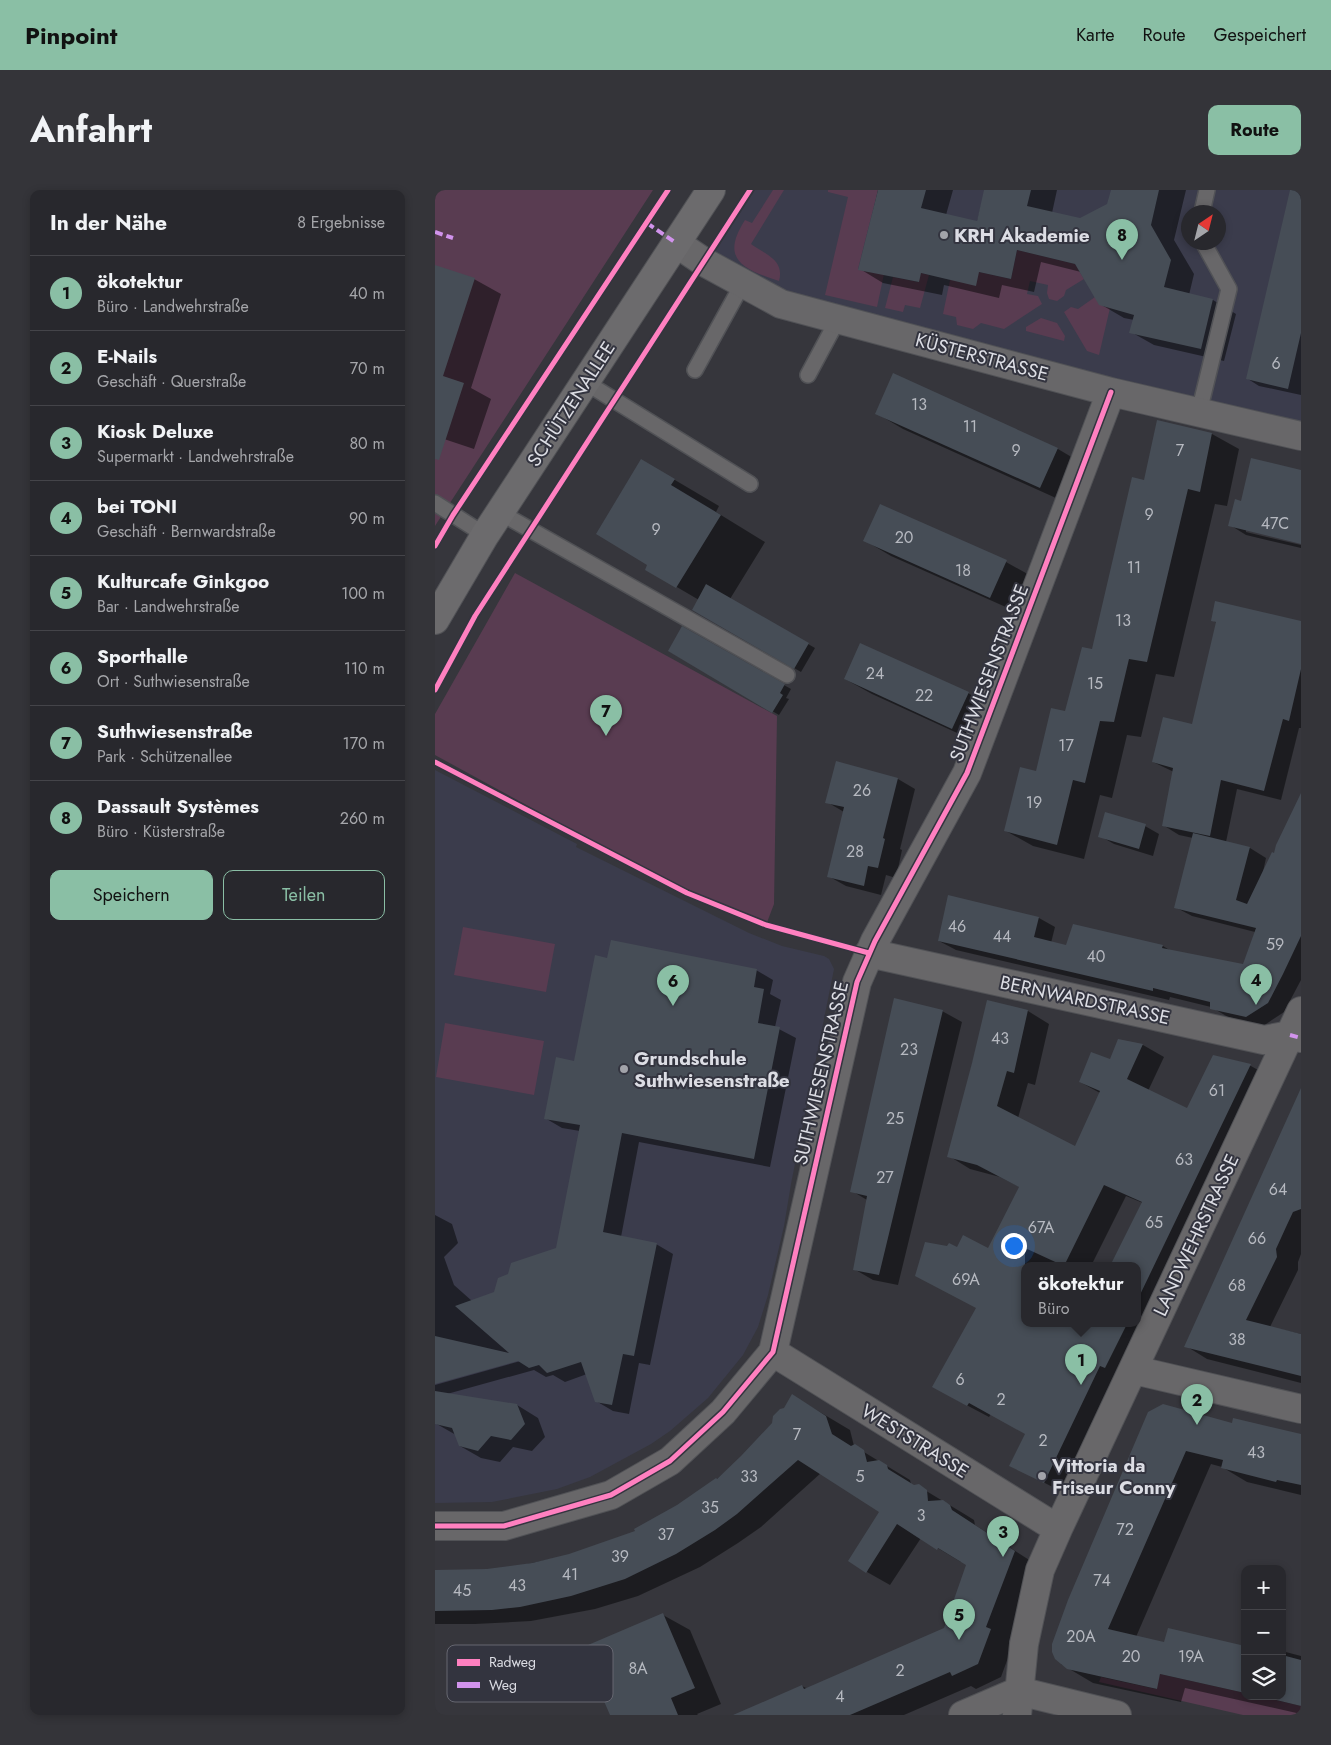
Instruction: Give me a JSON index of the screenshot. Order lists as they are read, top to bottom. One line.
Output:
{"streets":{"street":["KÜSTERSTRASSE","SCHÜTZENALLEE","SUTHWIESENSTRASSE","BERNWARDSTRASSE","LANDWEHRSTRASSE","WESTSTRASSE"]},"crossings":[["KÜSTERSTRASSE","SCHÜTZENALLEE"],["KÜSTERSTRASSE","SUTHWIESENSTRASSE"],["SUTHWIESENSTRASSE","BERNWARDSTRASSE"],["SUTHWIESENSTRASSE","WESTSTRASSE"],["BERNWARDSTRASSE","LANDWEHRSTRASSE"],["LANDWEHRSTRASSE","WESTSTRASSE"]],"places":["KRH Akademie","Grundschule Suthwiesenstraße","Vittoria da Friseur Conny"],"house_numbers":["6","13","11","9","7","9","47C","9","20","11","18","13","24","15","22","17","26","19","28","46","44","59","40","43","23","61","25","63","27","64","65","67A","66","69A","68","38","6","2","7","2","43","33","5","35","3","72","37","39","41","74","43","45","20A","20","19A","8A","2","4"],"legend":["Radweg","Weg"],"north":"top right","page":{"header":"Pinpoint","nav":["Karte","Route","Gespeichert"],"title":"Anfahrt","buttons":["Route",["Speichern","Teilen"]],"heading":["In der Nähe","8 Ergebnisse"],"pins":["8","7","4","6","1","2","3","5"],"list":[{"mark":"1","name":"ökotektur","note":"Büro · Landwehrstraße","value":"40 m"},{"mark":"2","name":"E-Nails","note":"Geschäft · Querstraße","value":"70 m"},{"mark":"3","name":"Kiosk Deluxe","note":"Supermarkt · Landwehrstraße","value":"80 m"},{"mark":"4","name":"bei TONI","note":"Geschäft · Bernwardstraße","value":"90 m"},{"mark":"5","name":"Kulturcafe Ginkgoo","note":"Bar · Landwehrstraße","value":"100 m"},{"mark":"6","name":"Sporthalle","note":"Ort · Suthwiesenstraße","value":"110 m"},{"mark":"7","name":"Suthwiesenstraße","note":"Park · Schützenallee","value":"170 m"},{"mark":"8","name":"Dassault Systèmes","note":"Büro · Küsterstraße","value":"260 m"}],"popup":["ökotektur","Büro"],"map_buttons":["+","−"]}}
